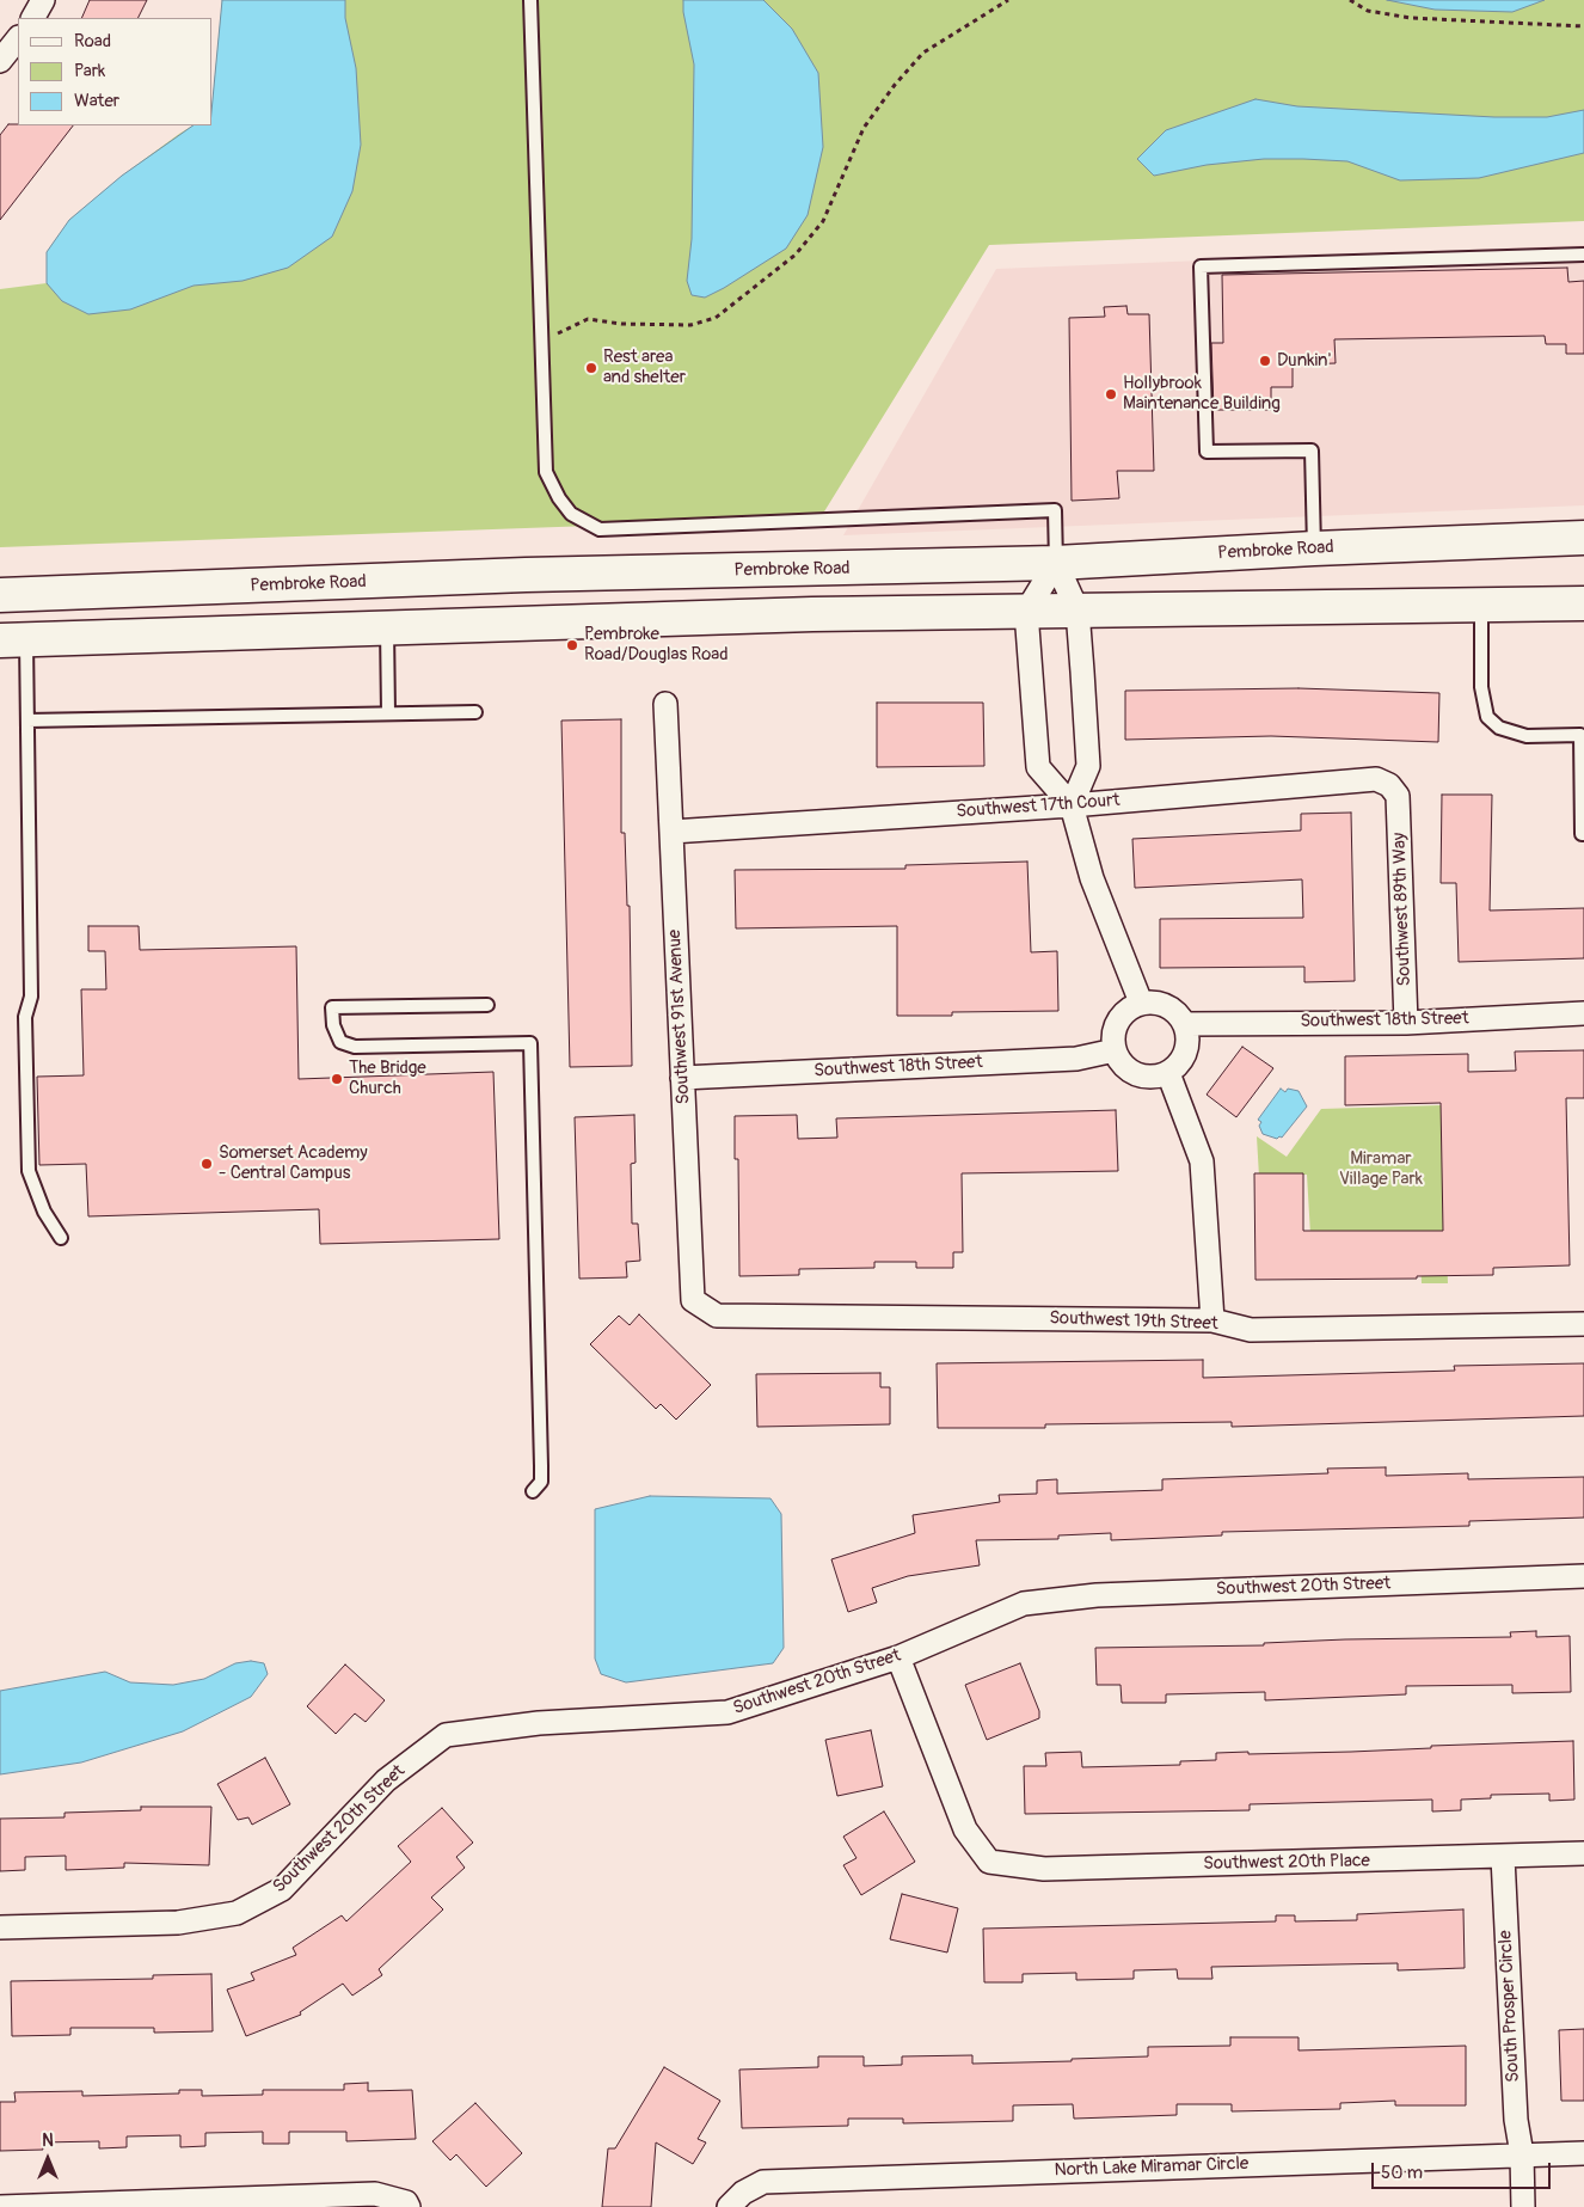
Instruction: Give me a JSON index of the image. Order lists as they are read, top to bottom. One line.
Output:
{"streets":{"main road":["Pembroke Road"],"street":["Southwest 17th Court","Southwest 89th Way","Southwest 91st Avenue","Southwest 18th Street","Southwest 19th Street","Southwest 20th Street","Southwest 20th Place","South Prosper Circle","North Lake Miramar Circle"]},"crossings":[["Southwest 17th Court","Southwest 89th Way"],["Southwest 17th Court","Southwest 91st Avenue"],["Southwest 89th Way","Southwest 18th Street"],["Southwest 91st Avenue","Southwest 18th Street"],["Southwest 91st Avenue","Southwest 19th Street"],["Southwest 20th Street","Southwest 20th Place"],["Southwest 20th Place","South Prosper Circle"],["South Prosper Circle","North Lake Miramar Circle"]],"parks":["Miramar Village Park"],"places":["Dunkin'","Rest area and shelter","Hollybrook Maintenance Building","Pembroke Road/Douglas Road","The Bridge Church","Somerset Academy - Central Campus"],"legend":["Road","Park","Water"],"scale_bar":"50 m","north":"top"}
